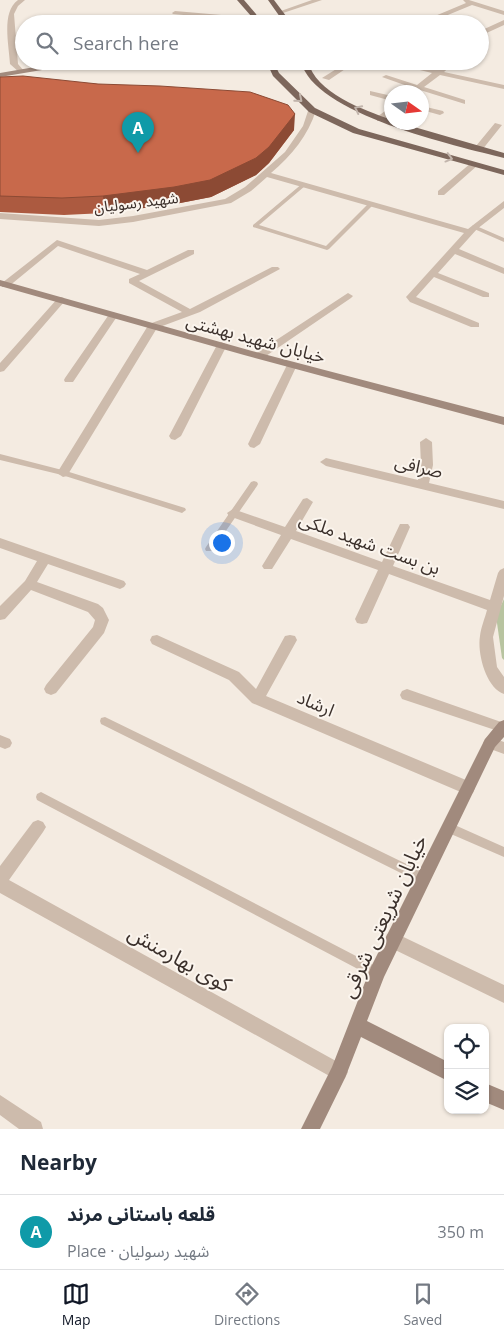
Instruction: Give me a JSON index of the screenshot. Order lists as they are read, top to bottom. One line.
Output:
{"streets":{"street":["شهید رسولیان","خیابان شهید بهشتی","صرافی","بن بست شهید ملکی","ارشاد","خیابان شریعتی شرقی","کوی بهارمنش"]},"crossings":[["ارشاد","خیابان شریعتی شرقی"],["خیابان شریعتی شرقی","کوی بهارمنش"]],"north":"right","page":{"search":"Search here","pins":"A","heading":"Nearby","list":[{"mark":"A","name":"قلعه باستانی مرند","note":"Place · شهید رسولیان","value":"350 m"}],"nav":["Map","Directions","Saved"]}}
